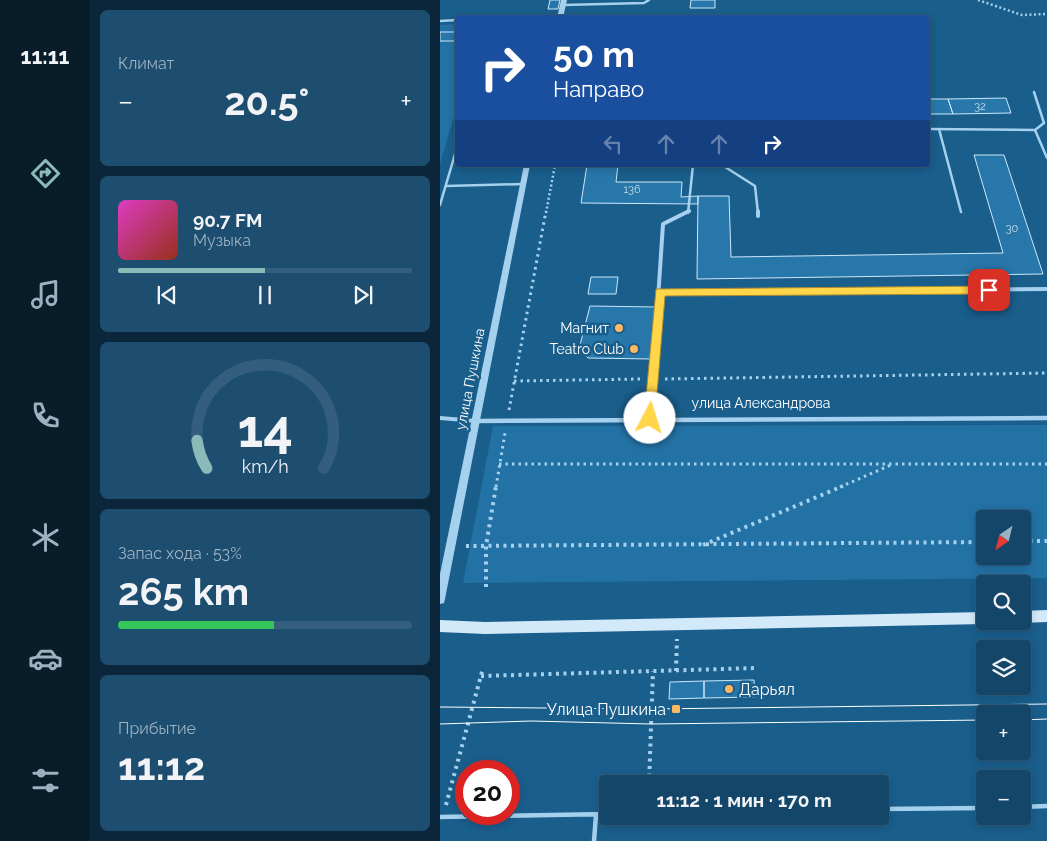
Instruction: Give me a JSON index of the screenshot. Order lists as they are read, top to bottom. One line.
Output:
{"streets":{"street":["улица Пушкина","улица Александрова"]},"crossings":[["улица Пушкина","улица Александрова"]],"places":{"other":["Магнит","Teatro Club","Дарьял"],"transit":["Улица Пушкина"]},"house_numbers":["32","136","30"],"north":"bottom left","page":{"tabs":"11:11","tile":["Климат",["Запас хода · 53%","265 km"],["Прибытие","11:12"]],"turn":["50 m","Направо"],"heat":["−","20.5°","+"],"song":["90.7 FM","Музыка"],"map_buttons":["+","−"],"limit":"20","trip":"11:12 · 1 мин · 170 m","gauge":["14","km/h"]}}
